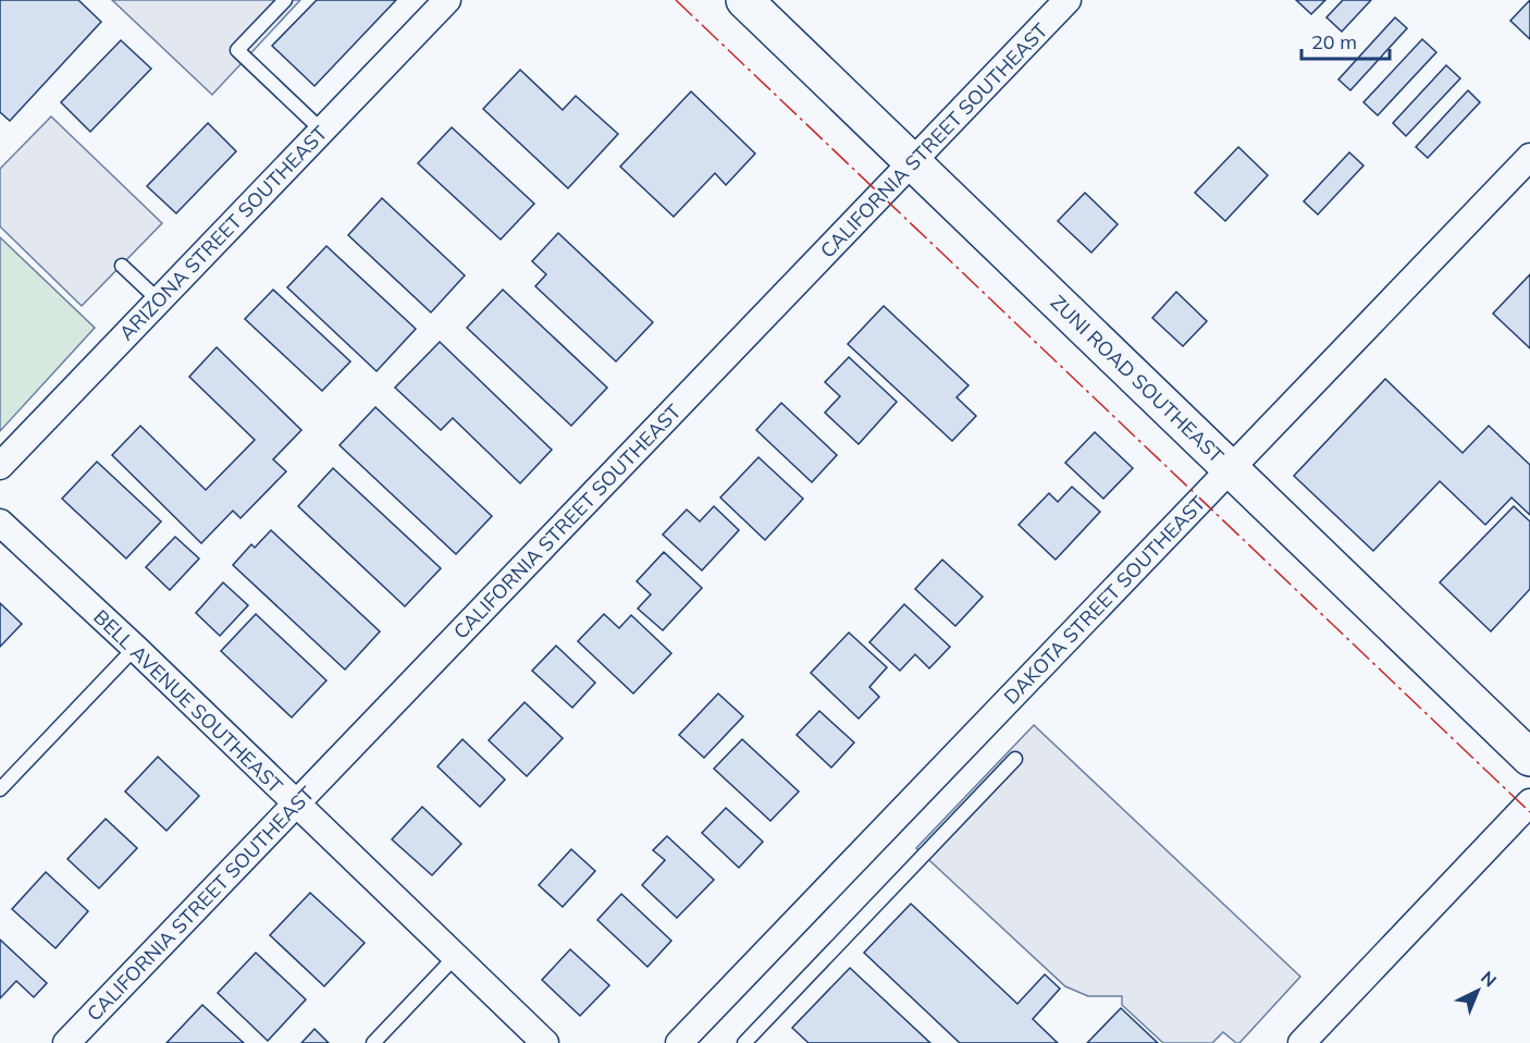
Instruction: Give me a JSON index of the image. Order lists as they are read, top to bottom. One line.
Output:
{"streets":{"street":["CALIFORNIA STREET SOUTHEAST","ARIZONA STREET SOUTHEAST","ZUNI ROAD SOUTHEAST","DAKOTA STREET SOUTHEAST","BELL AVENUE SOUTHEAST"]},"crossings":[["CALIFORNIA STREET SOUTHEAST","ZUNI ROAD SOUTHEAST"],["CALIFORNIA STREET SOUTHEAST","BELL AVENUE SOUTHEAST"],["ZUNI ROAD SOUTHEAST","DAKOTA STREET SOUTHEAST"]],"scale_bar":"20 m","north":"top right"}
